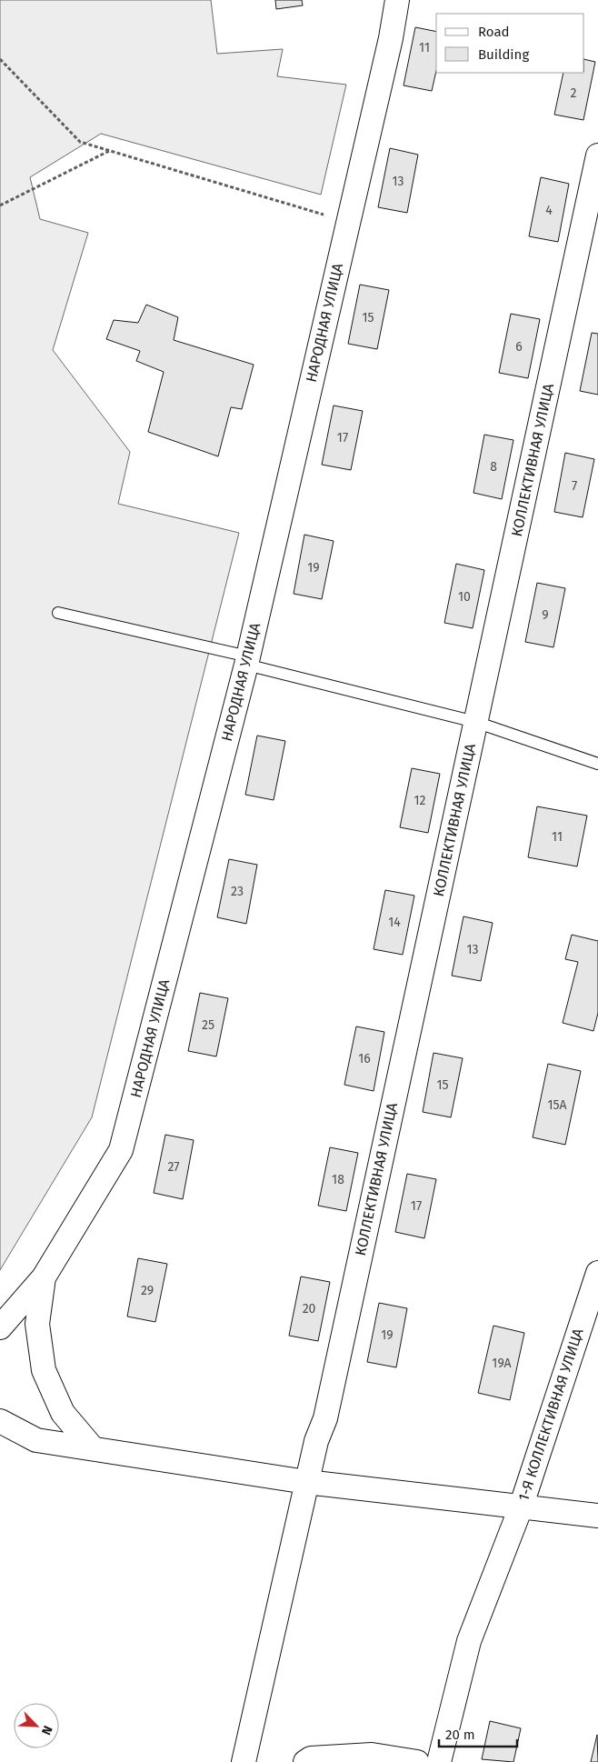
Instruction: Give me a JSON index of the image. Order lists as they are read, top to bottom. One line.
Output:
{"streets":{"street":["НАРОДНАЯ УЛИЦА","КОЛЛЕКТИВНАЯ УЛИЦА","1-Я КОЛЛЕКТИВНАЯ УЛИЦА"]},"crossings":[["КОЛЛЕКТИВНАЯ УЛИЦА","1-Я КОЛЛЕКТИВНАЯ УЛИЦА"]],"house_numbers":["11","2","13","4","15","6","17","8","7","19","10","9","12","11","23","14","13","25","16","15","15А","27","18","17","29","20","19","19А"],"legend":["Road","Building"],"scale_bar":"20 m","north":"bottom right"}
